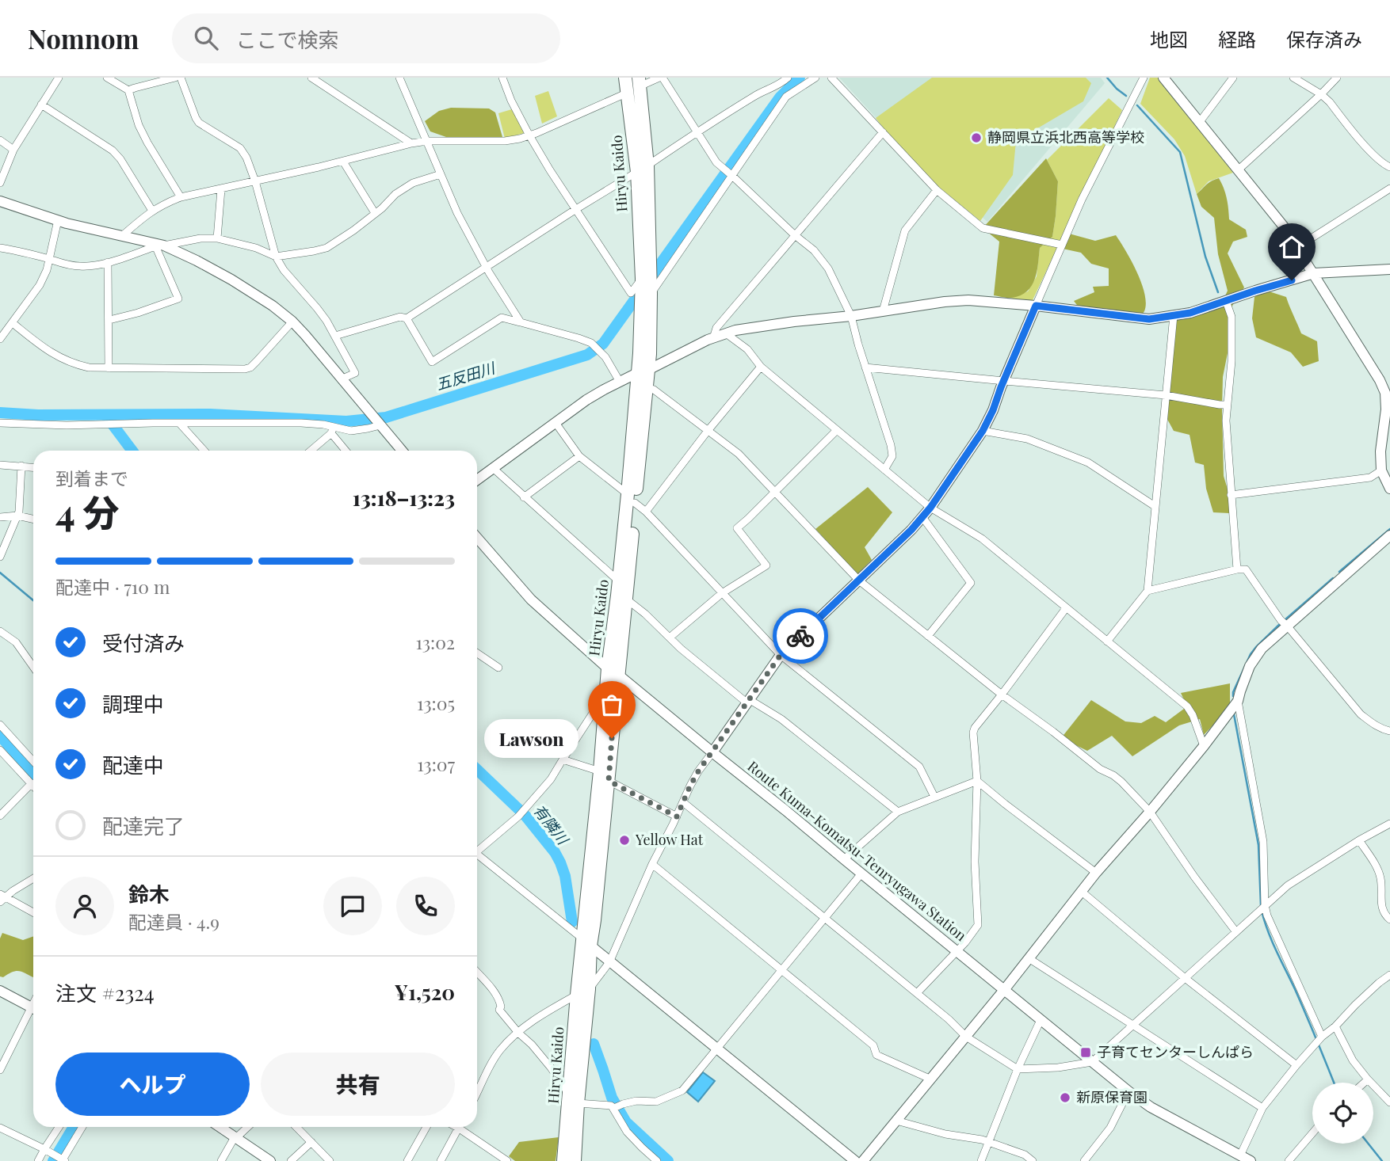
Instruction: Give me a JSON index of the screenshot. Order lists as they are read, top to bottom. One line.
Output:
{"streets":{"highway":["Hiryu Kaido"],"street":["Route Kuma-Komatsu-Tenryugawa Station"]},"crossings":[["Hiryu Kaido","Route Kuma-Komatsu-Tenryugawa Station"]],"water":["五反田川","有隣川"],"places":{"other":["静岡県立浜北西高等学校","Lawson","Yellow Hat","新原保育園"],"transit":["子育てセンターしんぱら"]},"page":{"header":"Nomnom","search":"ここで検索","nav":["地図","経路","保存済み"],"heading":["4 分","到着まで","13:18–13:23"],"panel":["鈴木","配達員 · 4.9","注文 #2324","¥1,520"],"bar":"配達中 · 710 m","list":[["受付済み","13:02"],["調理中","13:05"],["配達中","13:07"],"配達完了"],"bubble":"Lawson","buttons":["ヘルプ","共有"]}}
